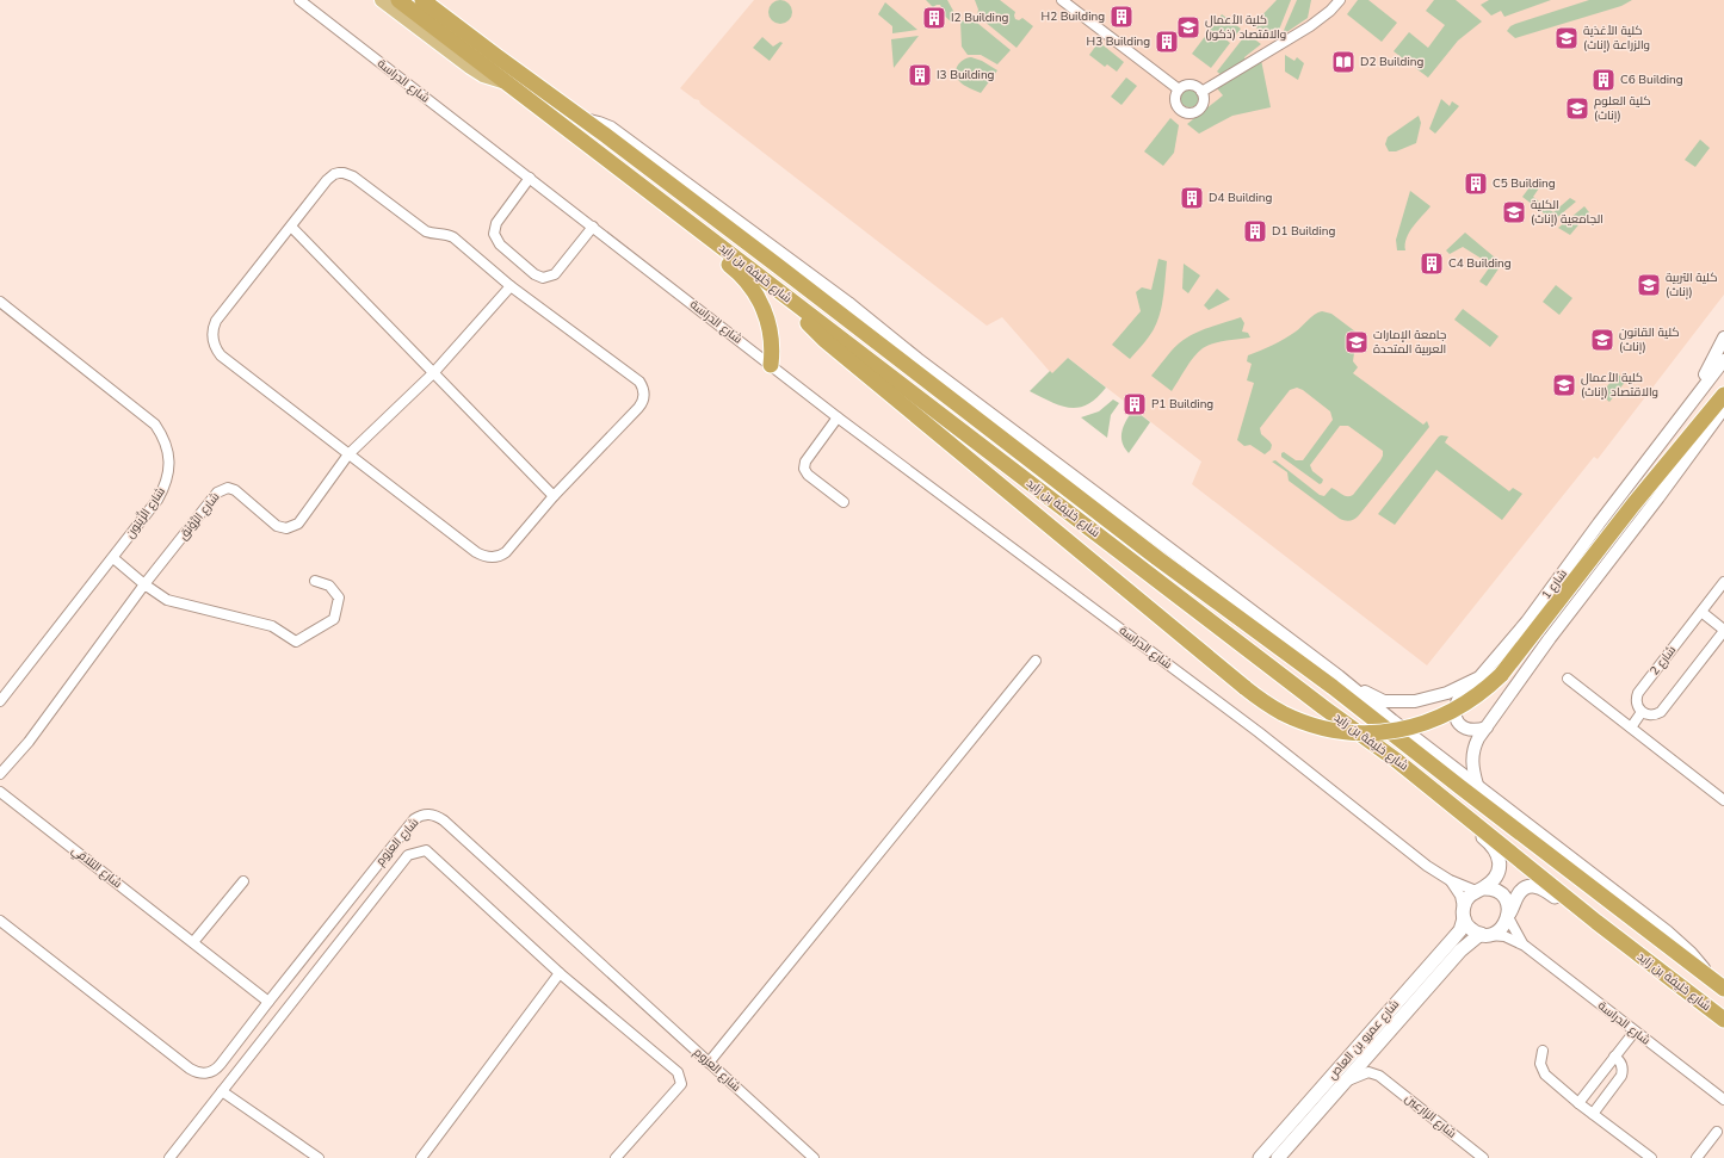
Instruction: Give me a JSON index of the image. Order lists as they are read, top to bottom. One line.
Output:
{"streets":{"highway":["شارع خليفة بن زايد"],"main road":["شارع عمرو بن العاص"],"street":["شارع الدراسة","شارع الزَّيتون","شارع الرَّوْنَق","شارع 1","شارع 2","شارع العزوم","شارع التلاقي","شارع الزارعين"]},"crossings":[["شارع الدراسة","شارع عمرو بن العاص"],["شارع العزوم","شارع التلاقي"]],"places":{"building":["H2 Building","I2 Building","H3 Building","I3 Building","C6 Building","C5 Building","D4 Building","D1 Building","C4 Building","P1 Building"],"school or university":["كلية الأعمال والاقتصاد (ذكور)","كلية الأغذية والزراعة (إناث)","كلية العلوم (إناث)","الكلية الجامعية (إناث)","كلية التربية (إناث)","كلية القانون (إناث)","جامعة الإمارات العربية المتحدة","كلية الأعمال والاقتصاد (إناث)"],"library":["D2 Building"]}}
